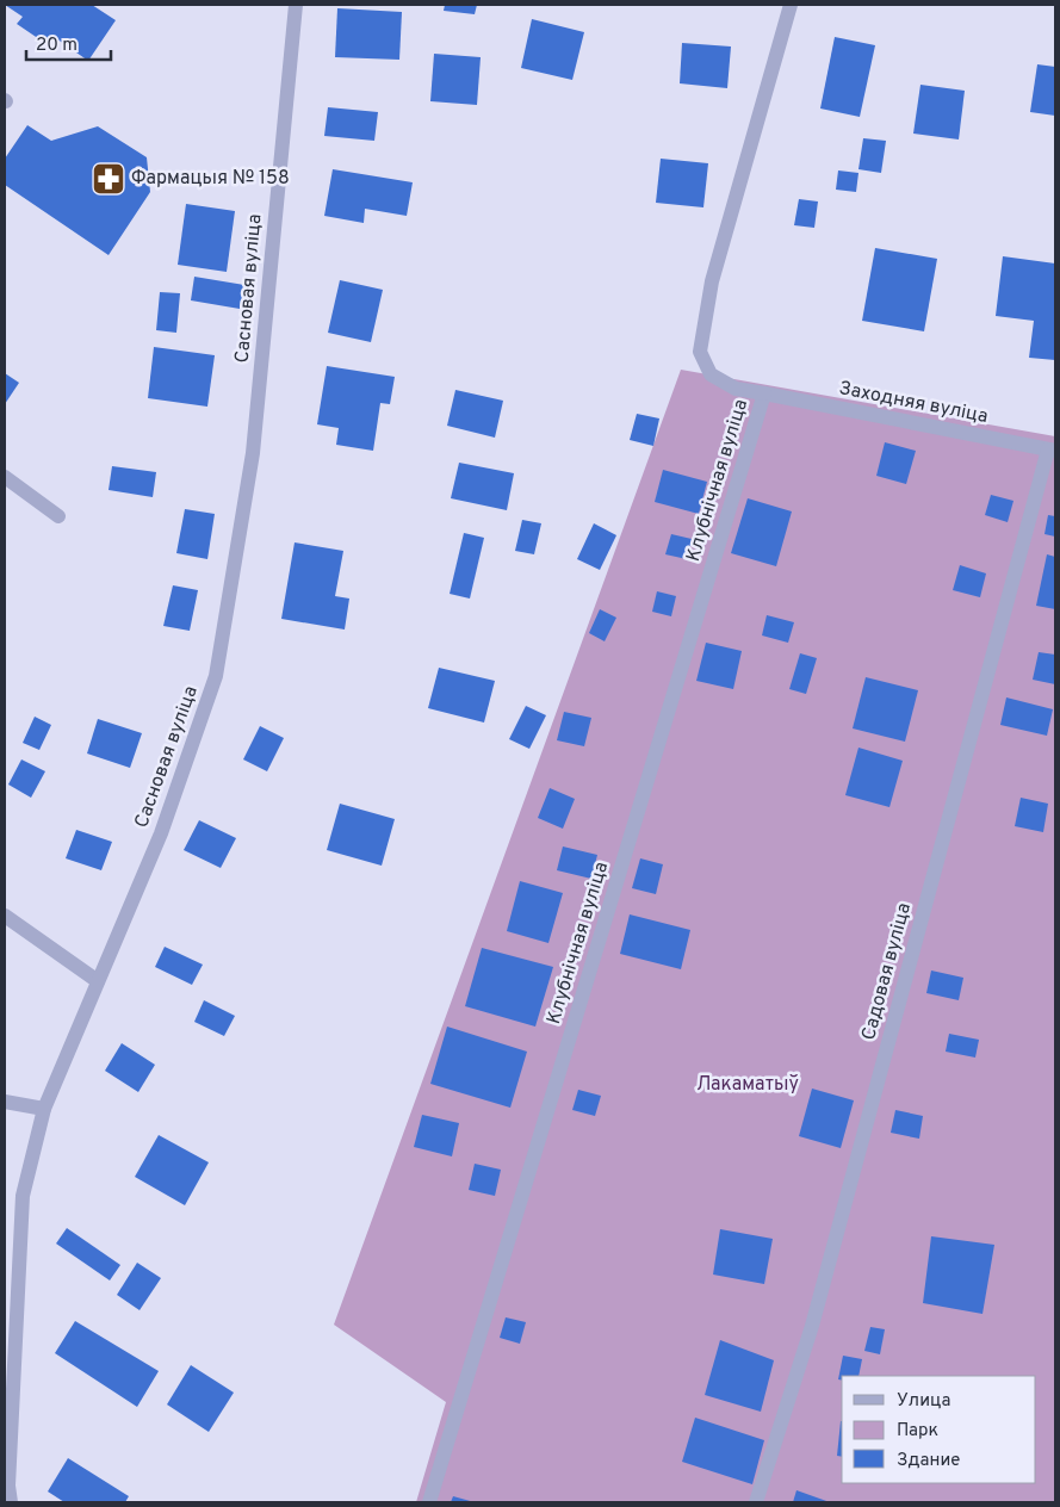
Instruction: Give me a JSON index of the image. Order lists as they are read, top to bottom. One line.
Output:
{"streets":{"street":["Сасновая вуліца","Заходняя вуліца","Клубнічная вуліца","Садовая вуліца"]},"crossings":[["Заходняя вуліца","Клубнічная вуліца"],["Заходняя вуліца","Садовая вуліца"]],"parks":["Лакаматыў"],"places":{"pharmacy":["Фармацыя № 158"]},"legend":["Улица","Парк","Здание"],"scale_bar":"20 m"}
